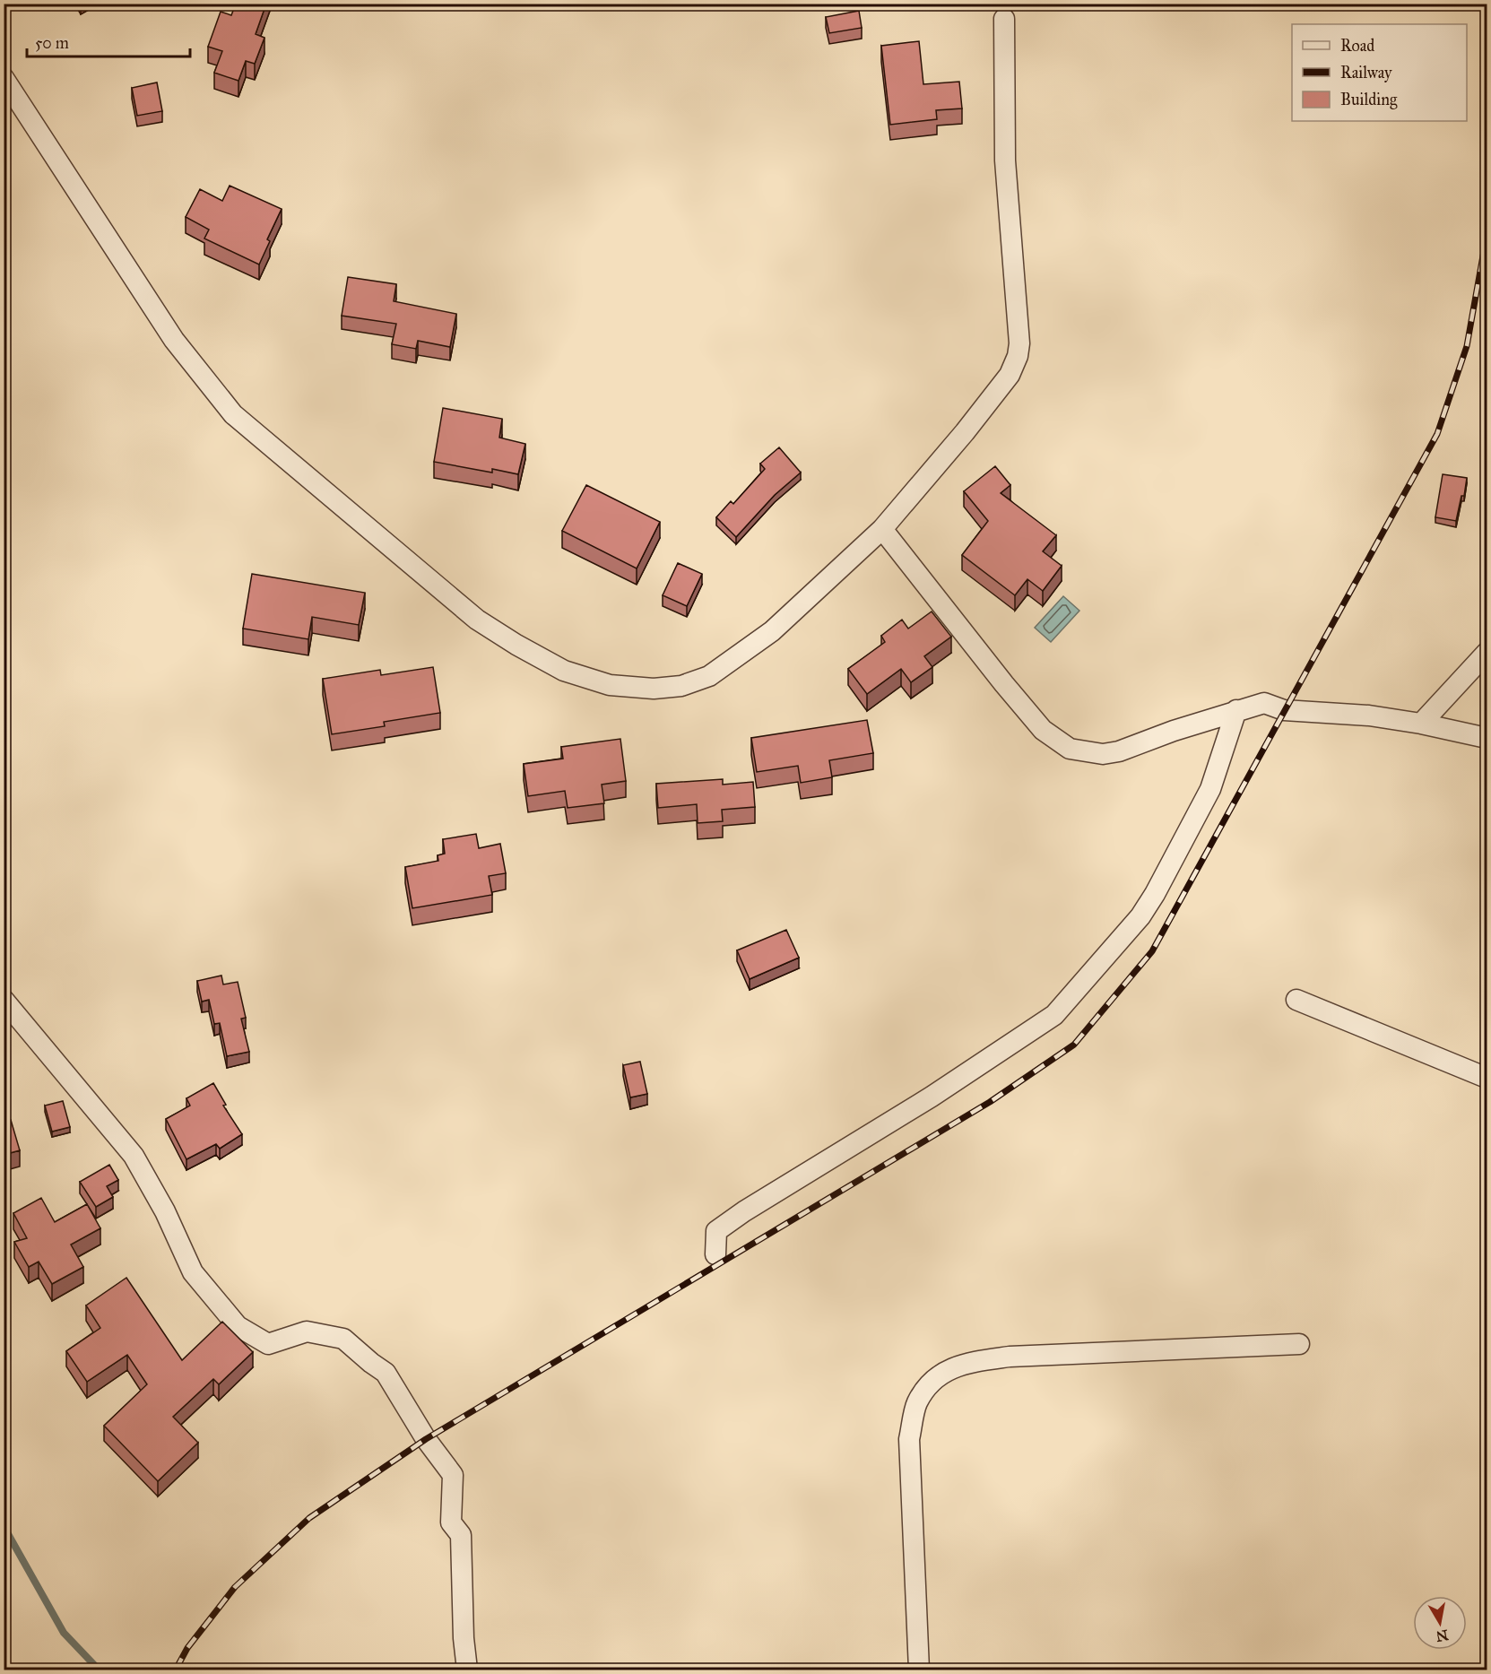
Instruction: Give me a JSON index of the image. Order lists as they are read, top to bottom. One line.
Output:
{"legend":["Road","Railway","Building"],"scale_bar":"50 m","north":"bottom"}
